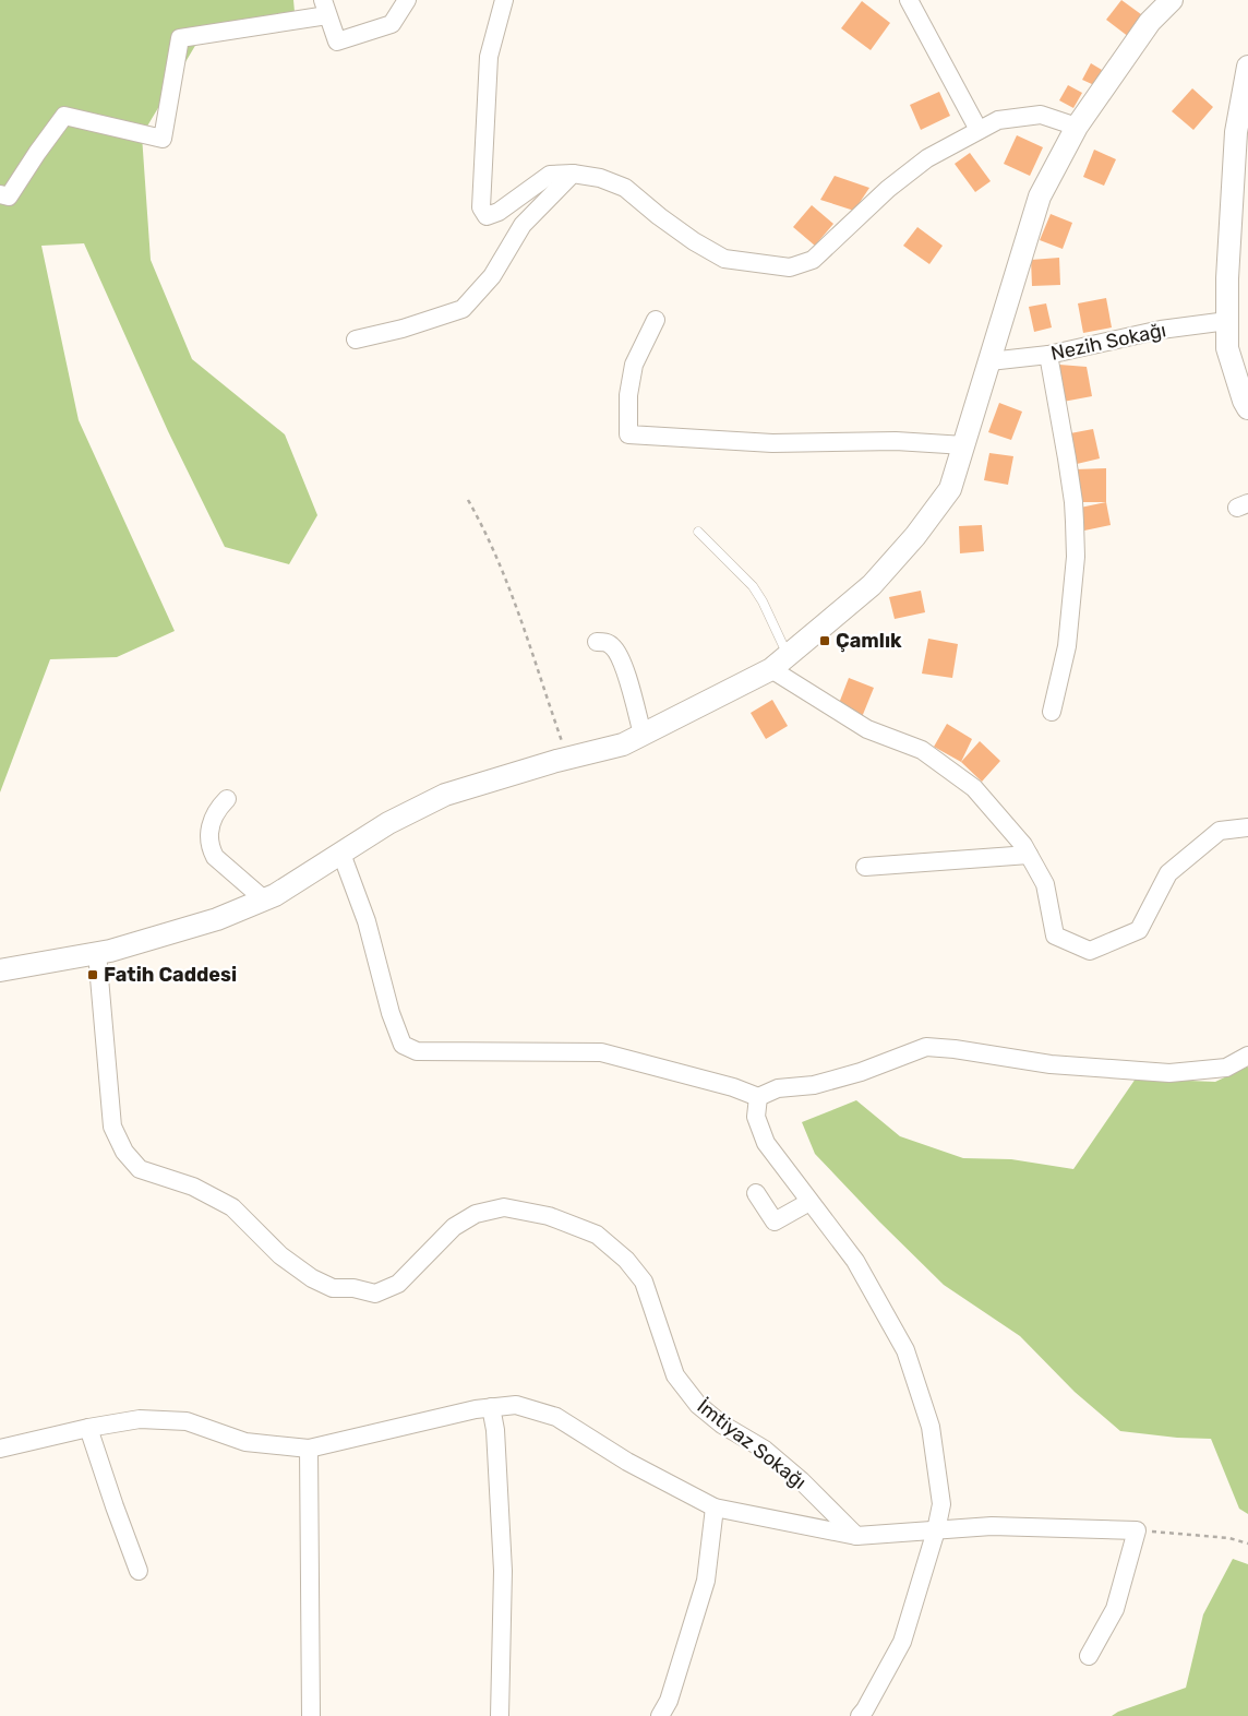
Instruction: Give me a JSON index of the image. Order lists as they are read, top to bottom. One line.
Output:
{"streets":{"street":["Nezih Sokağı","İmtiyaz Sokağı"]},"places":{"transit":["Çamlık","Fatih Caddesi"]}}
